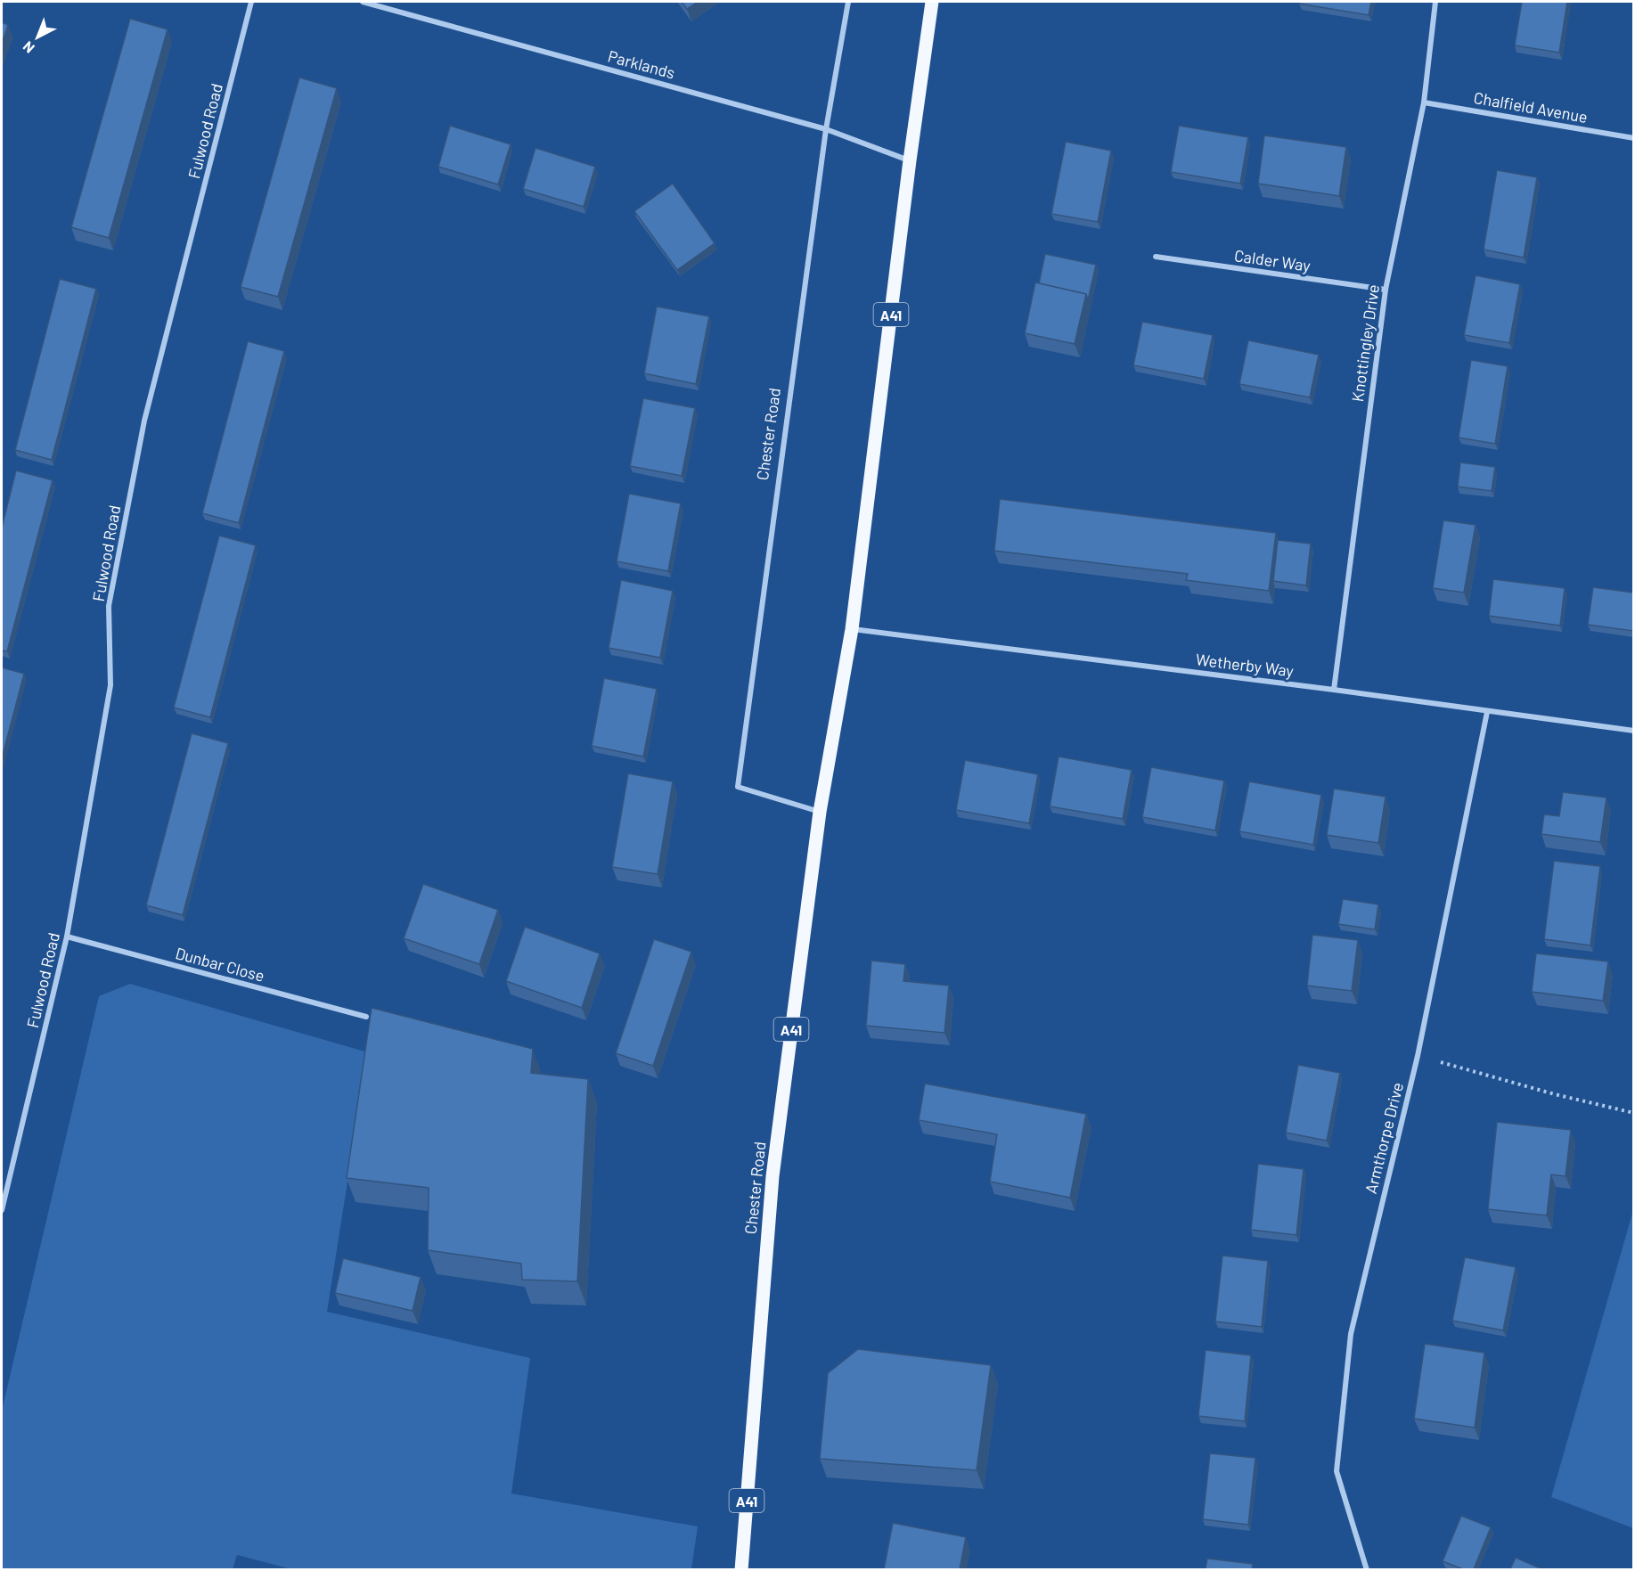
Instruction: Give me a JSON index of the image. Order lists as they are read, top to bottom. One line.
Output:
{"streets":{"main road":["A41","Chester Road"],"street":["Parklands","Chalfield Avenue","Fulwood Road","Calder Way","Knottingley Drive","Wetherby Way","Dunbar Close","Armthorpe Drive"]},"crossings":[["Parklands","Chester Road"],["Chalfield Avenue","Knottingley Drive"],["Fulwood Road","Dunbar Close"],["Calder Way","Knottingley Drive"],["Knottingley Drive","Wetherby Way"],["Chester Road","Wetherby Way"],["Wetherby Way","Armthorpe Drive"]],"north":"bottom left"}
